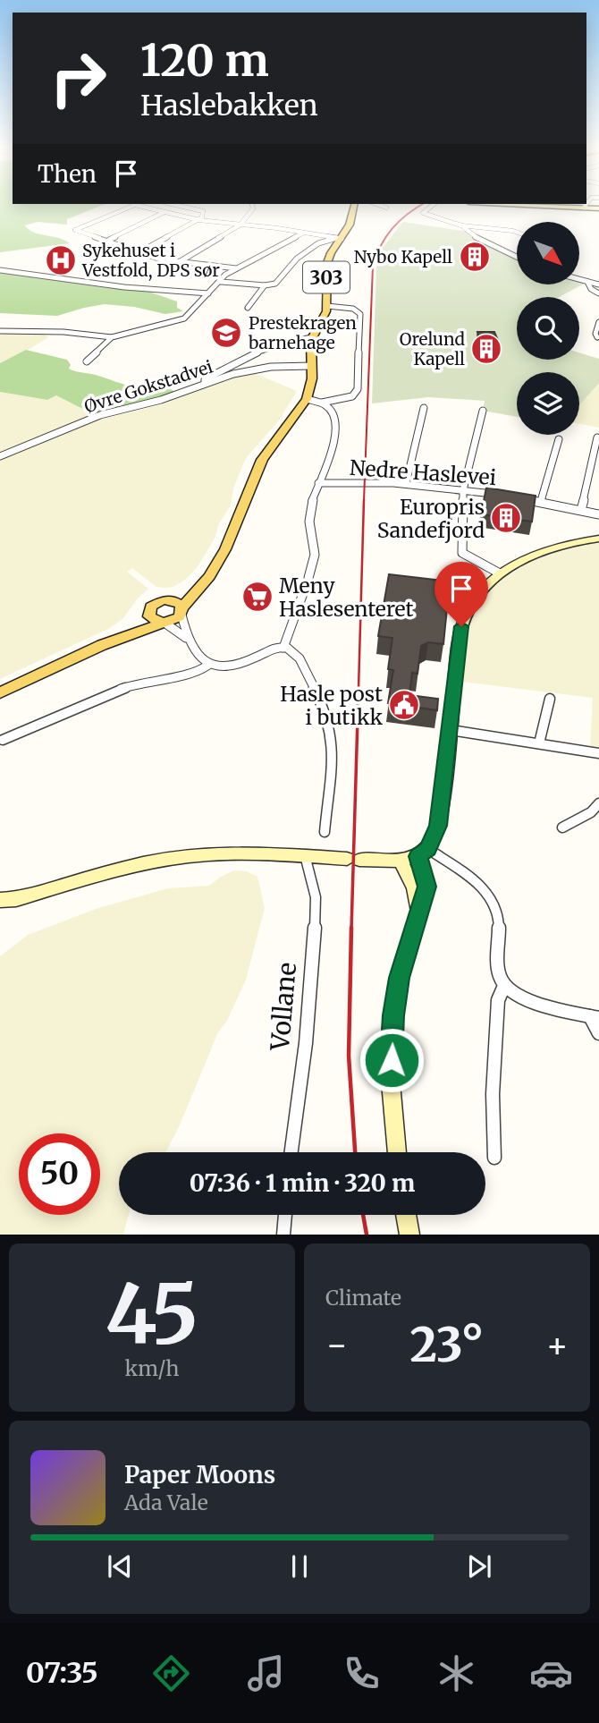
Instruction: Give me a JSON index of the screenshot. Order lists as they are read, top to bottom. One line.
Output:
{"streets":{"main road":["303"],"street":["Øvre Gokstadvei","Nedre Haslevei","Vollane"]},"crossings":[["303","Øvre Gokstadvei"]],"places":{"building":["Nybo Kapell","Orelund Kapell","Europris Sandefjord"],"hospital":["Sykehuset i Vestfold, DPS sør"],"school or university":["Prestekragen barnehage"],"supermarket":["Meny Haslesenteret"],"public building":["Hasle post i butikk"]},"north":"bottom right","page":{"turn":["120 m","Haslebakken"],"then":"Then","limit":"50","trip":"07:36 · 1 min · 320 m","tile":[["45","km/h"],"Climate"],"heat":["−","23°","+"],"song":["Paper Moons","Ada Vale"],"tabs":"07:35"}}
